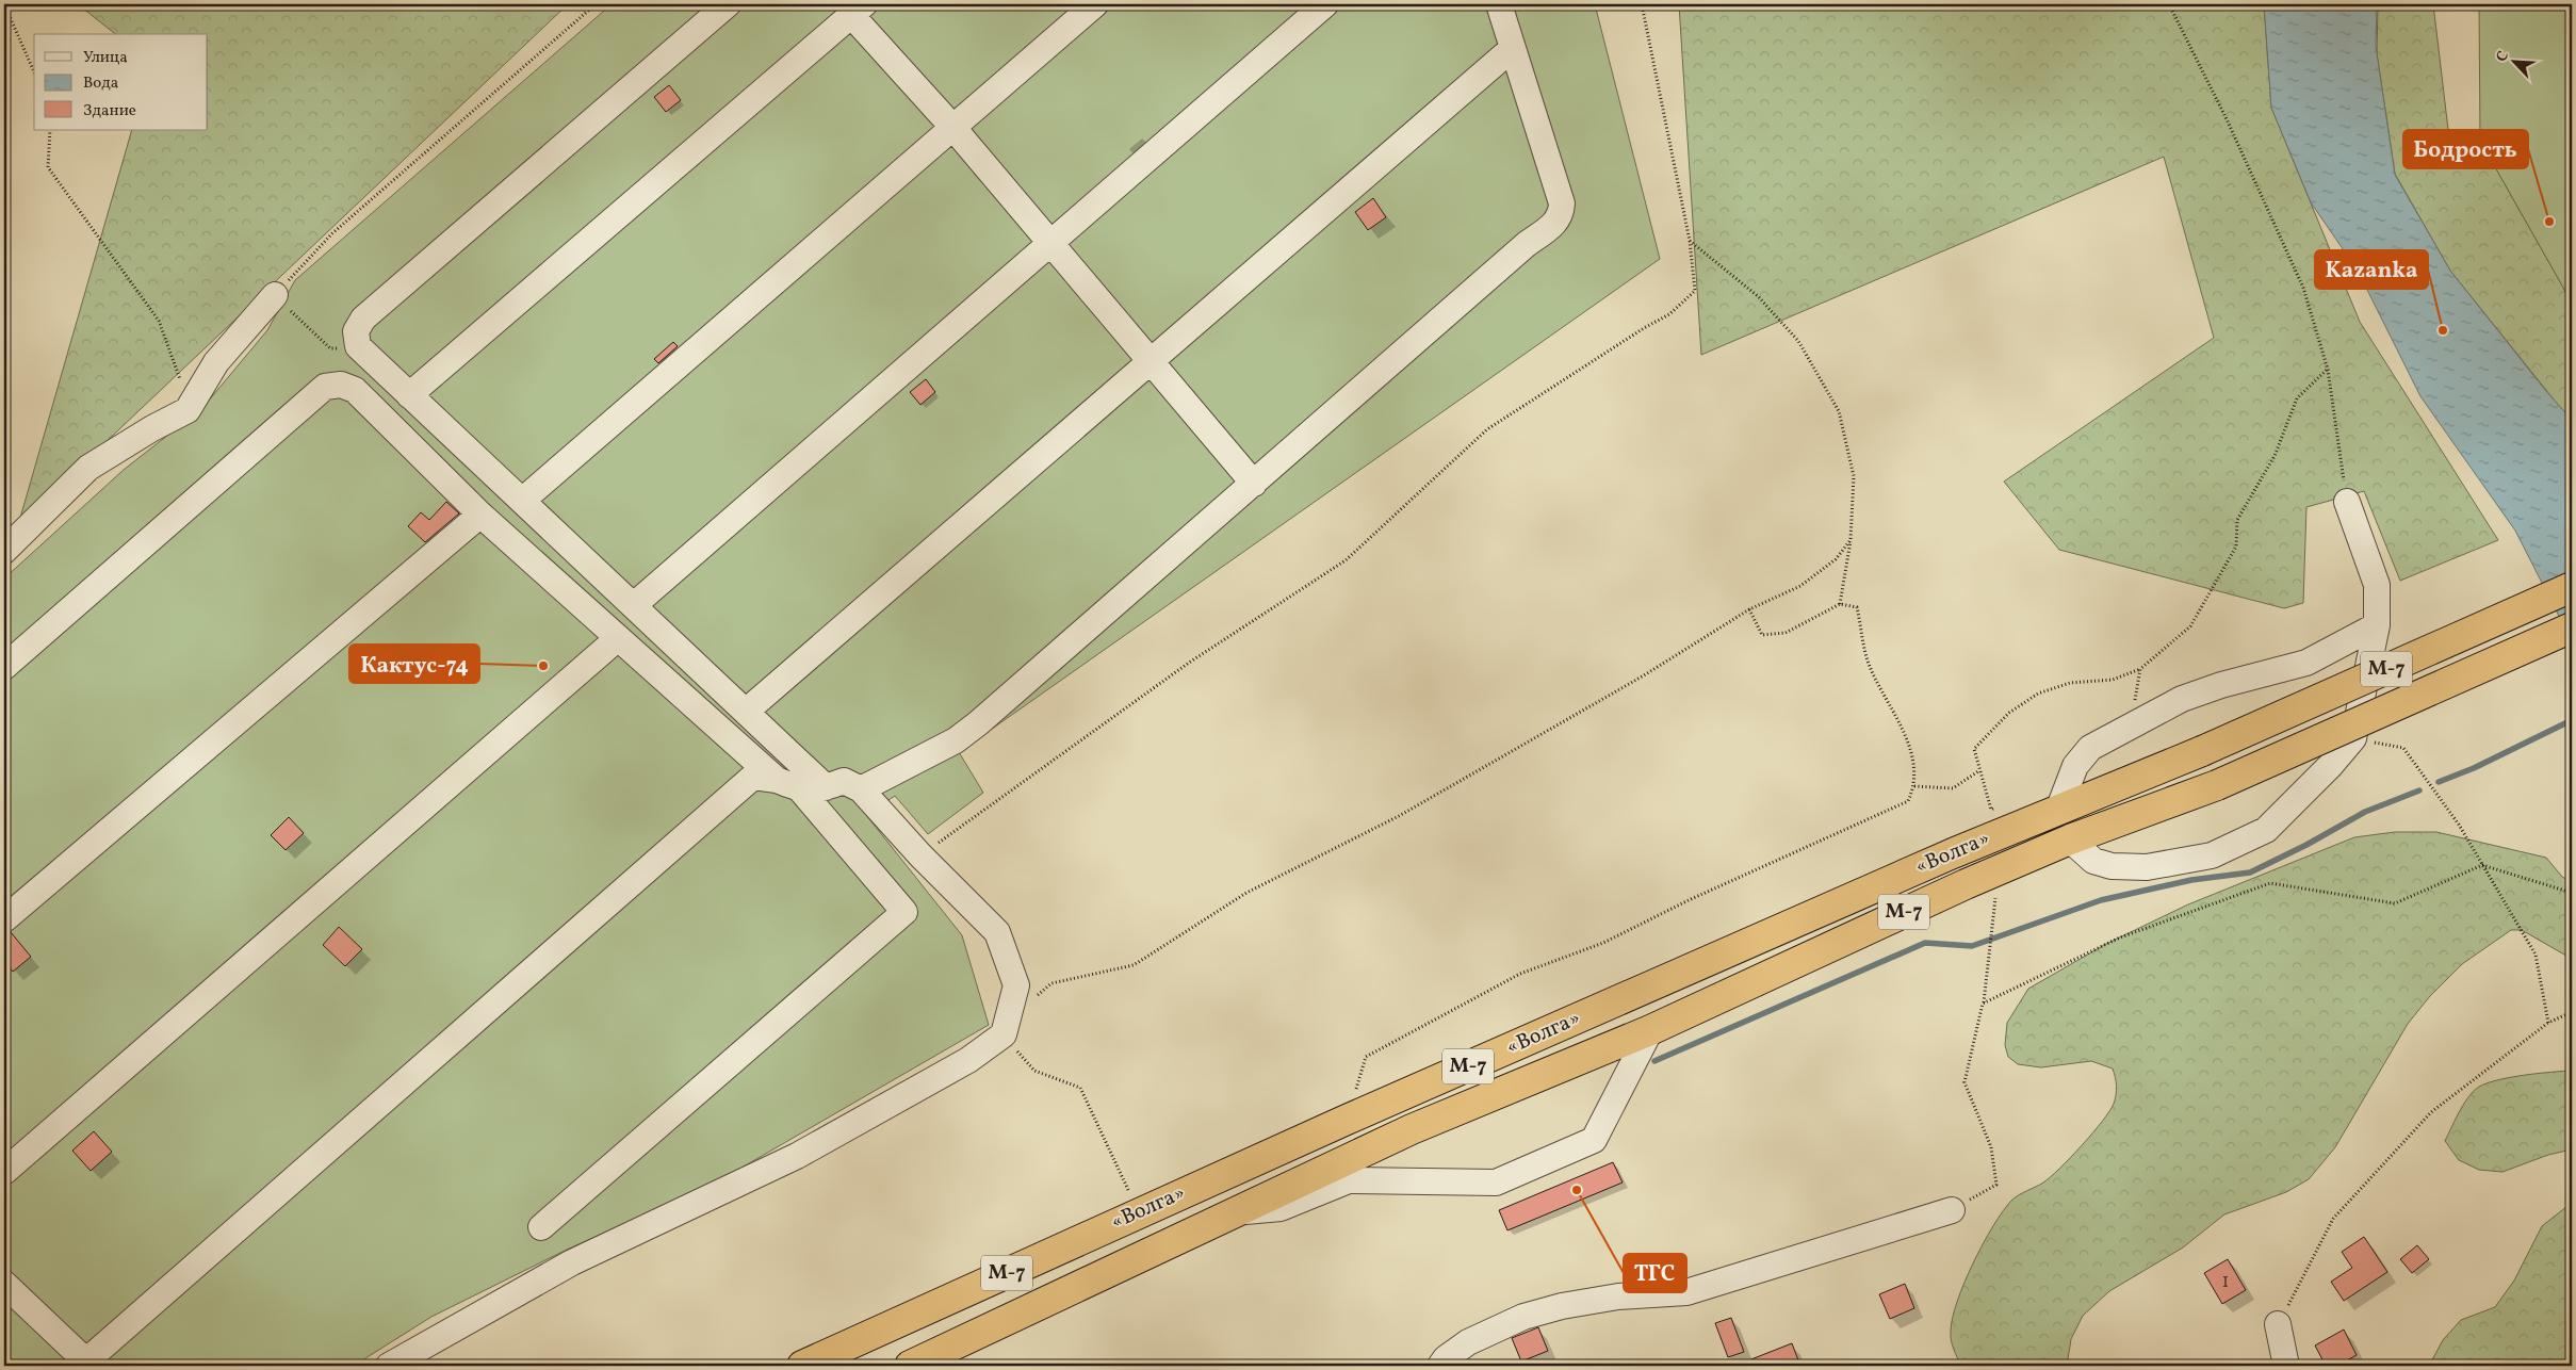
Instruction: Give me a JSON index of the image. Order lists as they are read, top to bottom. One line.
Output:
{"streets":{"highway":["М-7","«Волга»"]},"places":["Бодрость","Kazanka","Кактус-74","ТГС"],"house_numbers":["1"],"legend":["Улица","Вода","Здание"],"north":"top left"}
